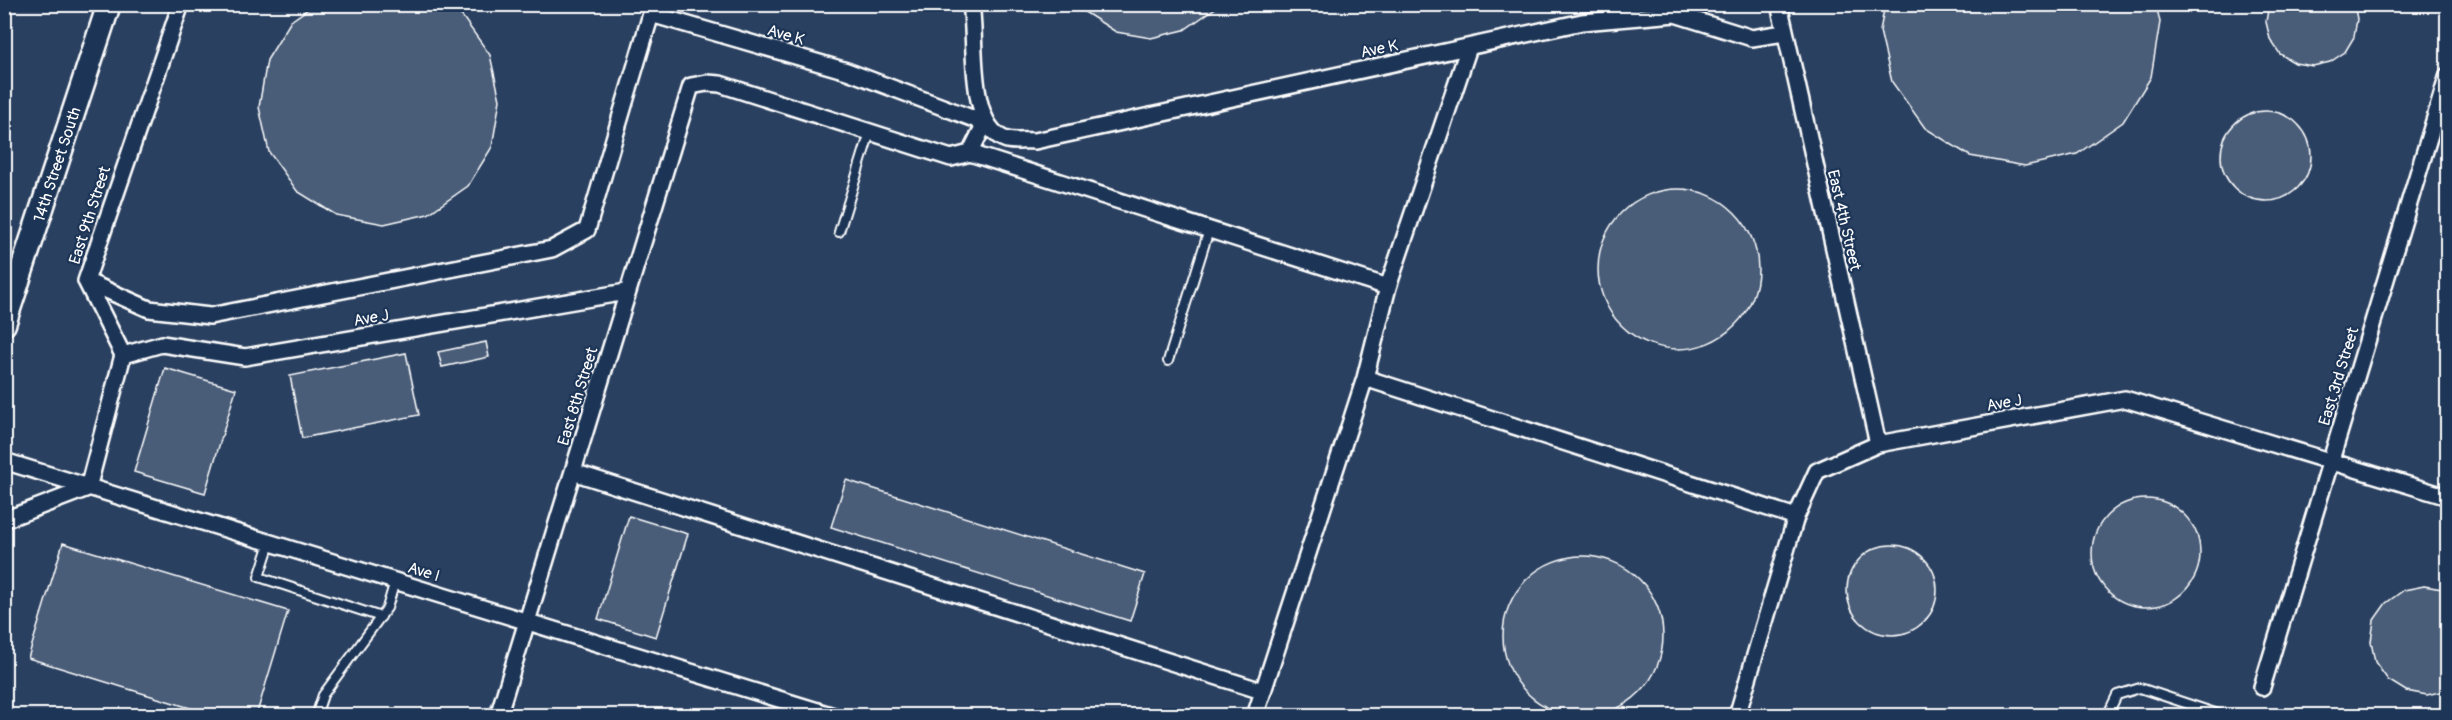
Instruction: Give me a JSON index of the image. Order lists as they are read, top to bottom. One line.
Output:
{"streets":{"street":["Ave K","14th Street South","East 9th Street","East 4th Street","Ave J","East 3rd Street","East 8th Street","Ave I"]},"crossings":[["Ave K","East 9th Street"],["Ave K","East 4th Street"],["East 9th Street","Ave J"],["East 4th Street","Ave J"],["Ave J","East 3rd Street"],["Ave J","East 8th Street"],["East 8th Street","Ave I"]]}
